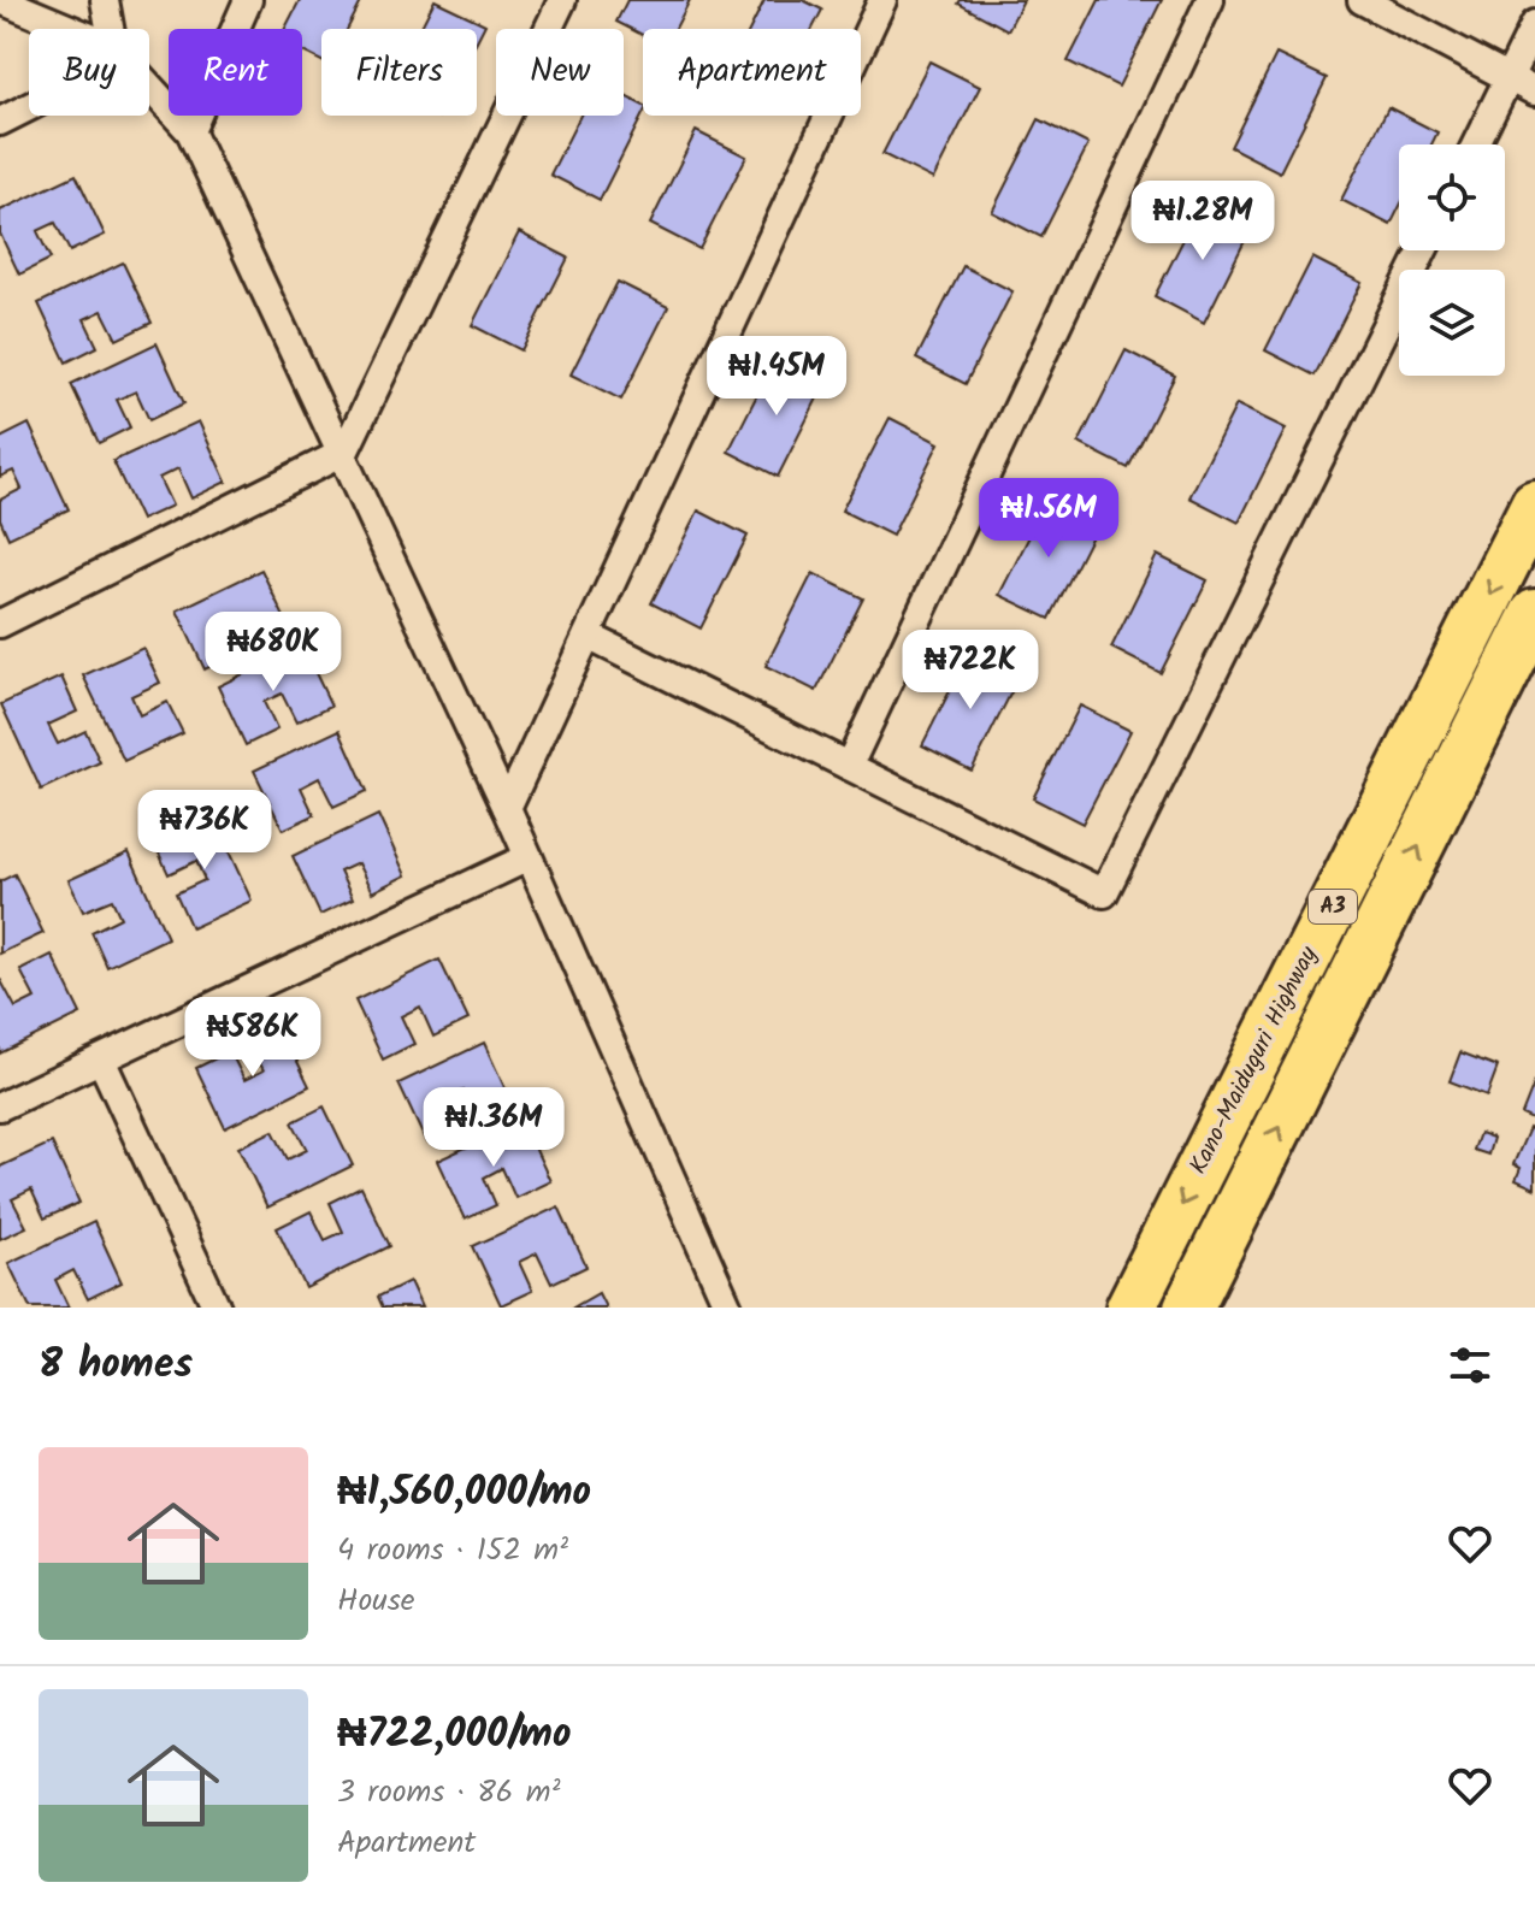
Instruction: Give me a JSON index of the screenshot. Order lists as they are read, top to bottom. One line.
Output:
{"streets":{"highway":["A3","Kano-Maiduguri Highway"]},"page":{"chip":["Buy","Rent","Filters","New","Apartment"],"price":["₦1.28M","₦1.45M","₦1.56M","₦680K","₦722K","₦736K","₦586K","₦1.36M"],"heading":"8 homes","list":[{"name":"₦1,560,000/mo","note":"4 rooms · 152 m² · House"},{"name":"₦722,000/mo","note":"3 rooms · 86 m² · Apartment"}]}}
